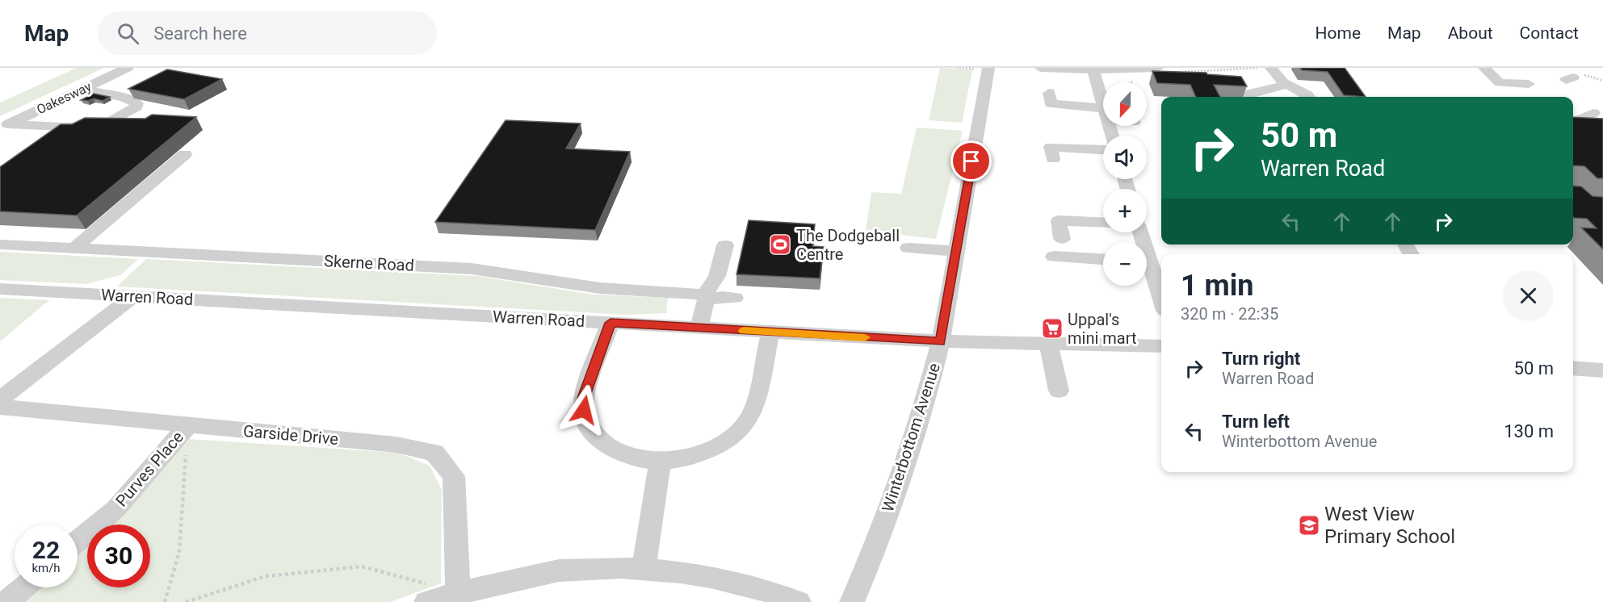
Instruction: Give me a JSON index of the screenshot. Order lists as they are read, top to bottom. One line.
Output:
{"streets":{"street":["Oakesway","Skerne Road","Warren Road","Garside Drive","Winterbottom Avenue","Purves Place"]},"crossings":[["Warren Road","Winterbottom Avenue"],["Garside Drive","Purves Place"]],"places":{"sports":["The Dodgeball Centre"],"supermarket":["Uppal's mini mart"],"school or university":["West View Primary School"]},"north":"bottom","page":{"header":"Map","search":"Search here","nav":["Home","Map","About","Contact"],"map_buttons":["+","−"],"turn":["50 m","Warren Road"],"heading":["1 min","320 m · 22:35"],"list":[{"name":"Turn right","note":"Warren Road","value":"50 m"},{"name":"Turn left","note":"Winterbottom Avenue","value":"130 m"}],"speed":"22 km/h","limit":"30"}}
